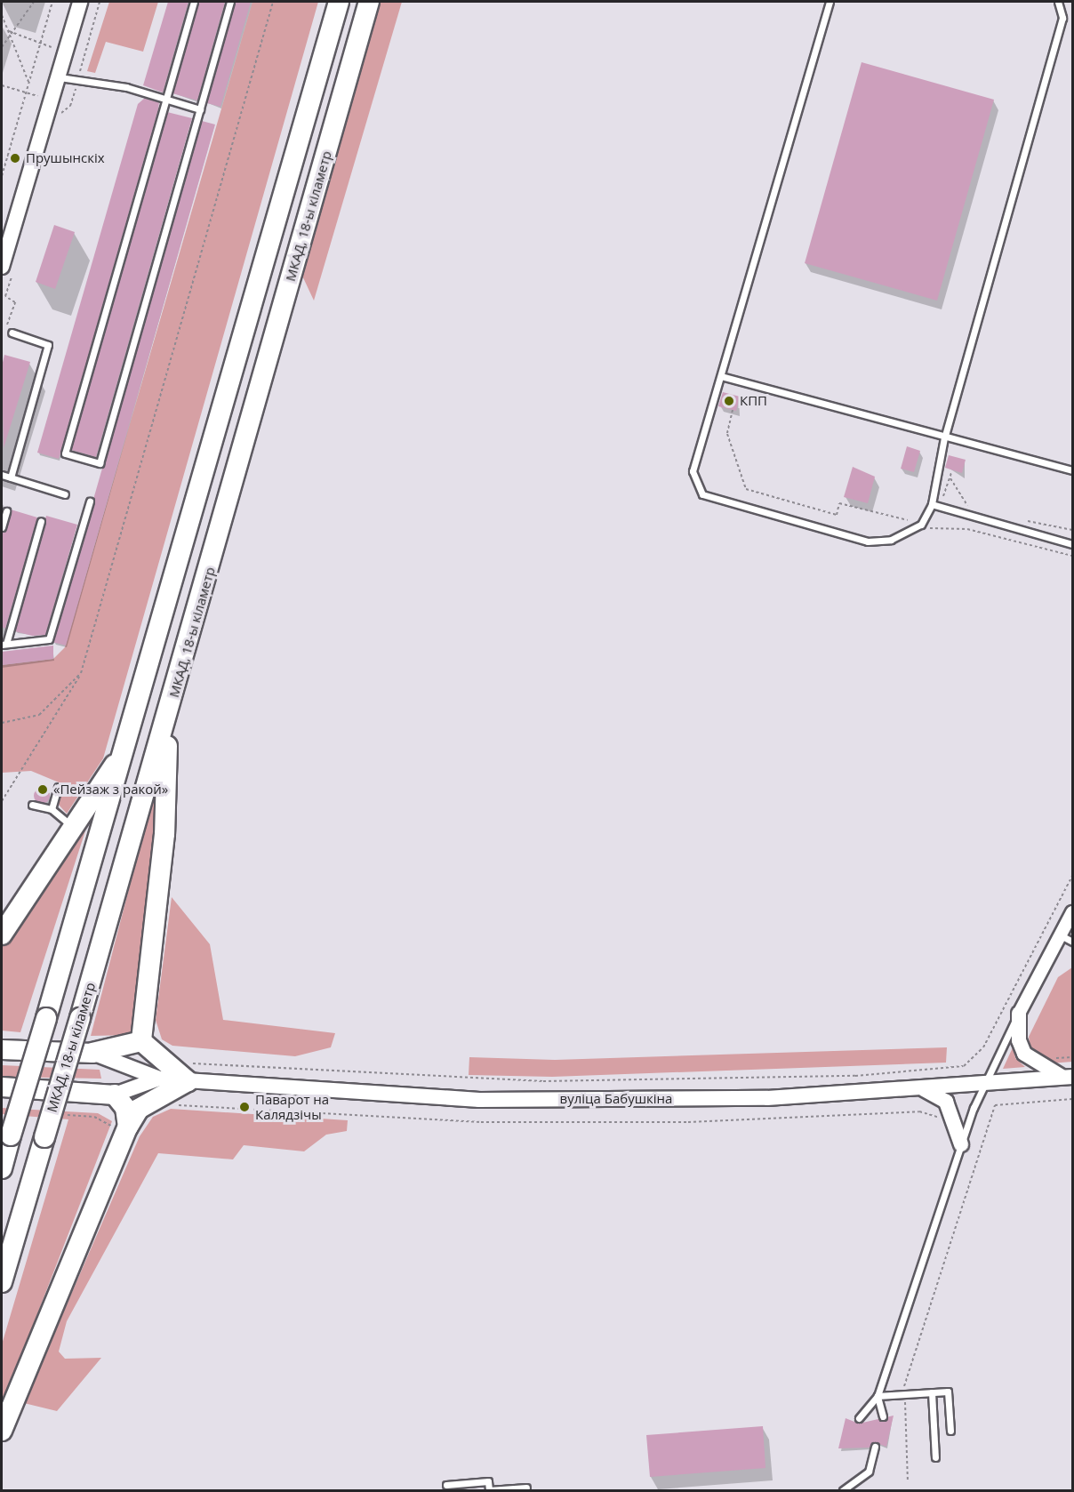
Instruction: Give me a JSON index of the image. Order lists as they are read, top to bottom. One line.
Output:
{"streets":{"highway":["МКАД, 18-ы кіламетр"],"street":["вуліца Бабушкіна"]},"places":["Прушынскіх","КПП","«Пейзаж з ракой»","Паварот на Калядзічы"]}
